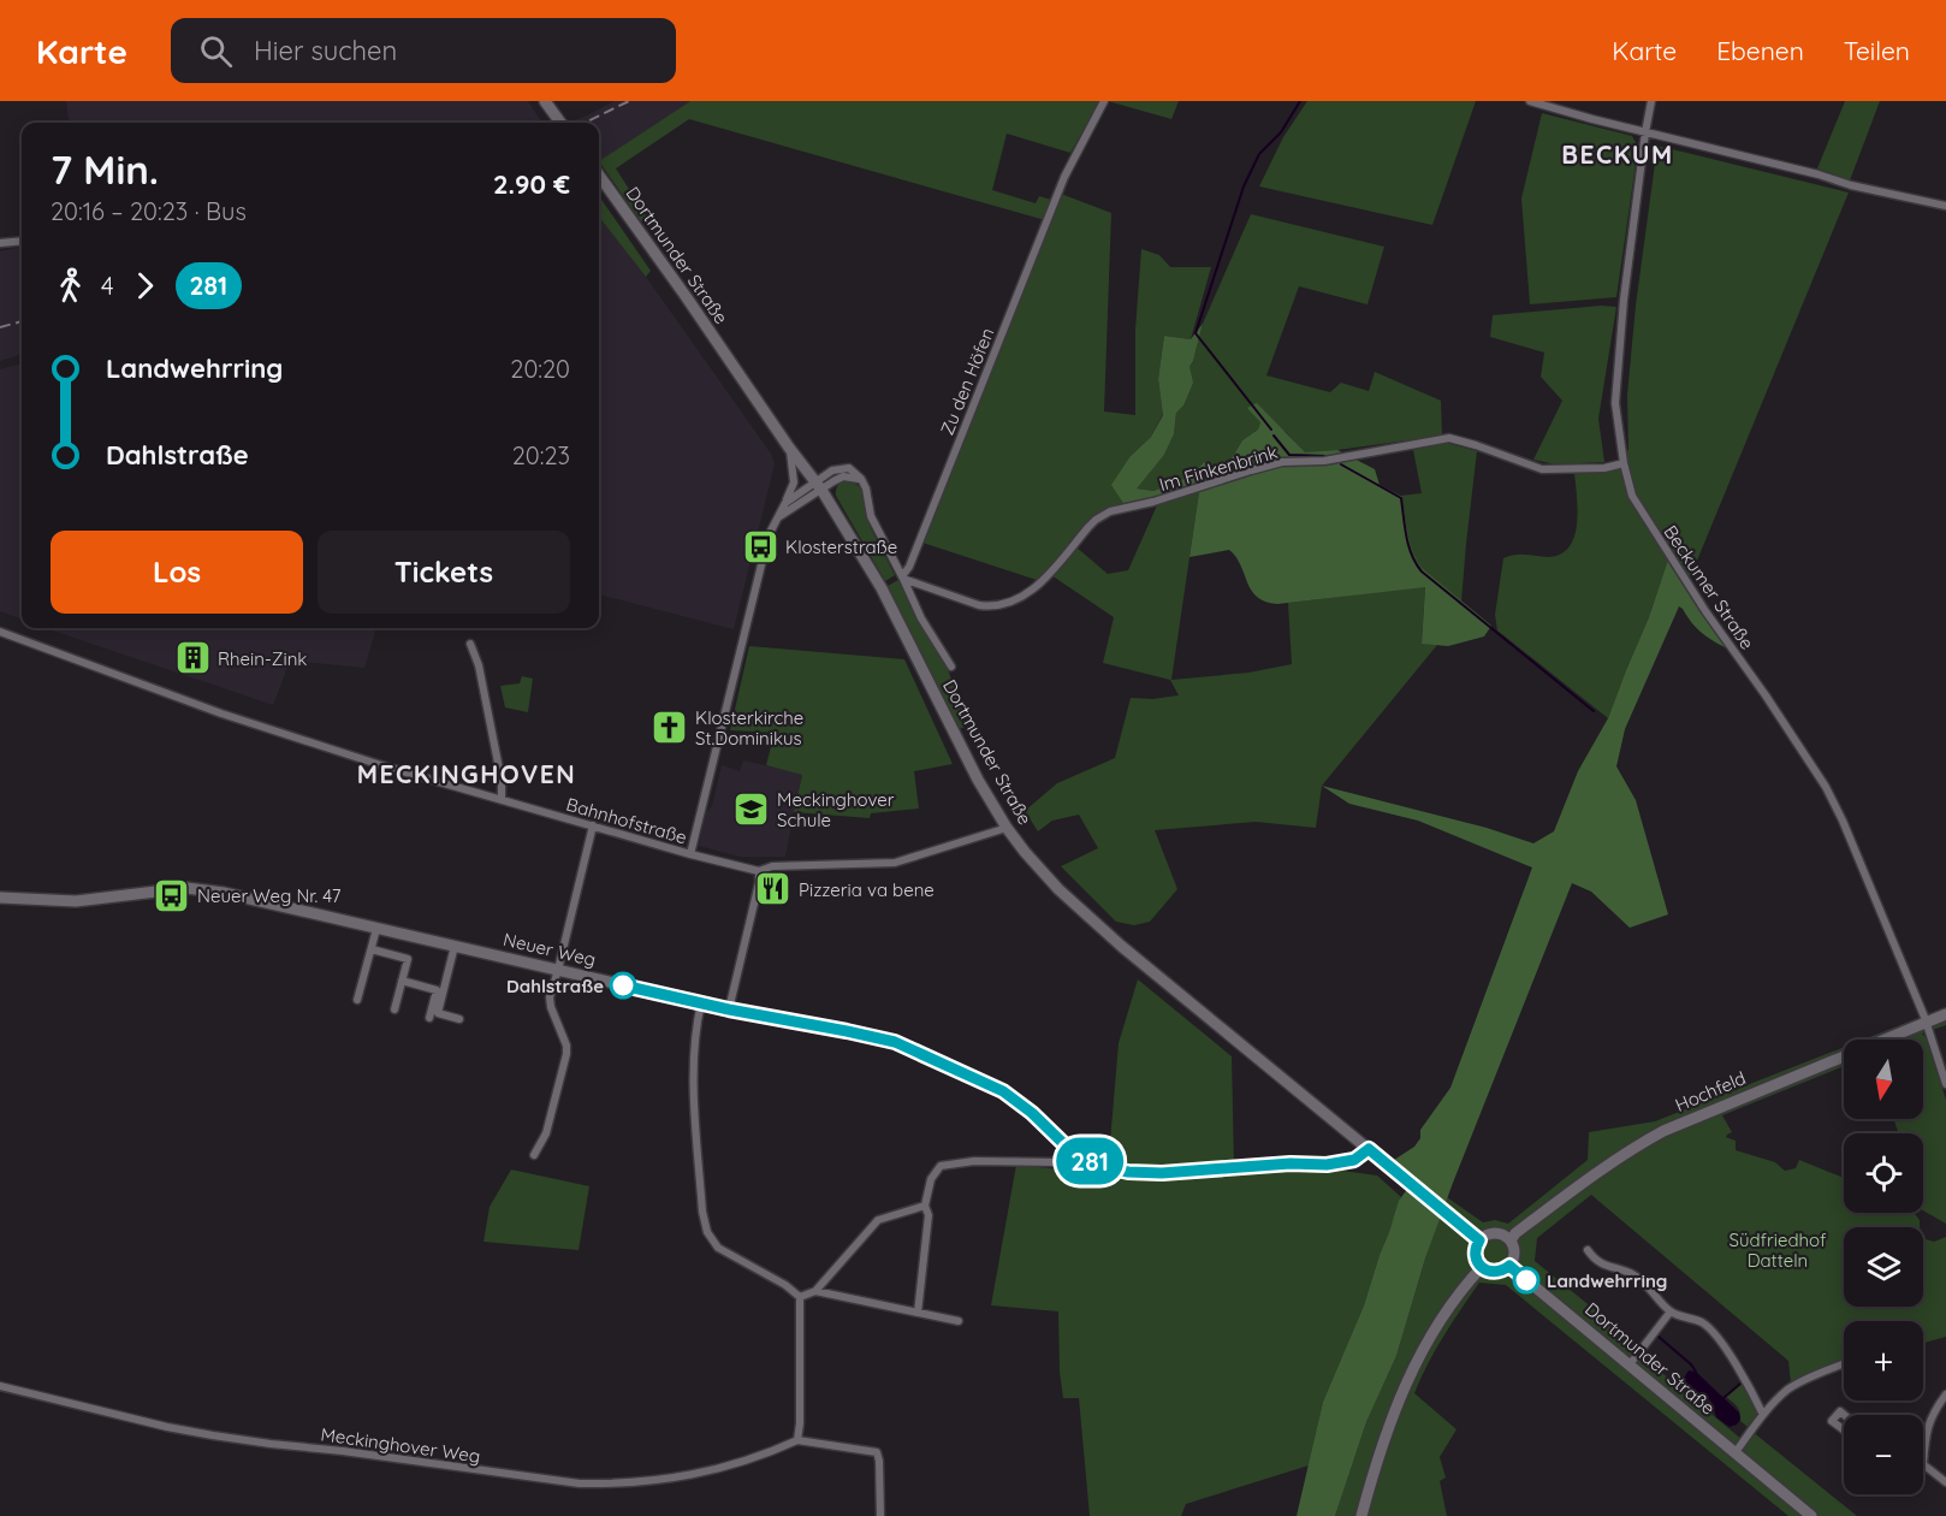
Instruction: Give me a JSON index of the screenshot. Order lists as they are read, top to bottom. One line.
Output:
{"streets":{"street":["Dortmunder Straße","Zu den Höfen","Im Finkenbrink","Beckumer Straße","Bahnhofstraße","Neuer Weg","Hochfeld","Meckinghover Weg"]},"crossings":[["Dortmunder Straße","Bahnhofstraße"],["Dortmunder Straße","Neuer Weg"],["Dortmunder Straße","Hochfeld"],["Zu den Höfen","Im Finkenbrink"],["Im Finkenbrink","Beckumer Straße"],["Beckumer Straße","Hochfeld"]],"districts":["BECKUM","MECKINGHOVEN"],"parks":["Südfriedhof Datteln"],"places":{"bus stop":["Klosterstraße","Neuer Weg Nr. 47"],"building":["Rhein-Zink"],"church":["Klosterkirche St.Dominikus"],"school or university":["Meckinghover Schule"],"restaurant":["Pizzeria va bene"],"other":["Dahlstraße","Landwehrring"]},"lines":["bus line 281"],"north":"bottom","page":{"header":"Karte","search":"Hier suchen","nav":["Karte","Ebenen","Teilen"],"on_map":"281","heading":["7 Min.","20:16 – 20:23 · Bus","2.90 €"],"legs":["4","281"],"list":[{"name":"Landwehrring","value":"20:20"},{"name":"Dahlstraße","value":"20:23"}],"buttons":["Los","Tickets"],"map_buttons":["+","−"]}}
